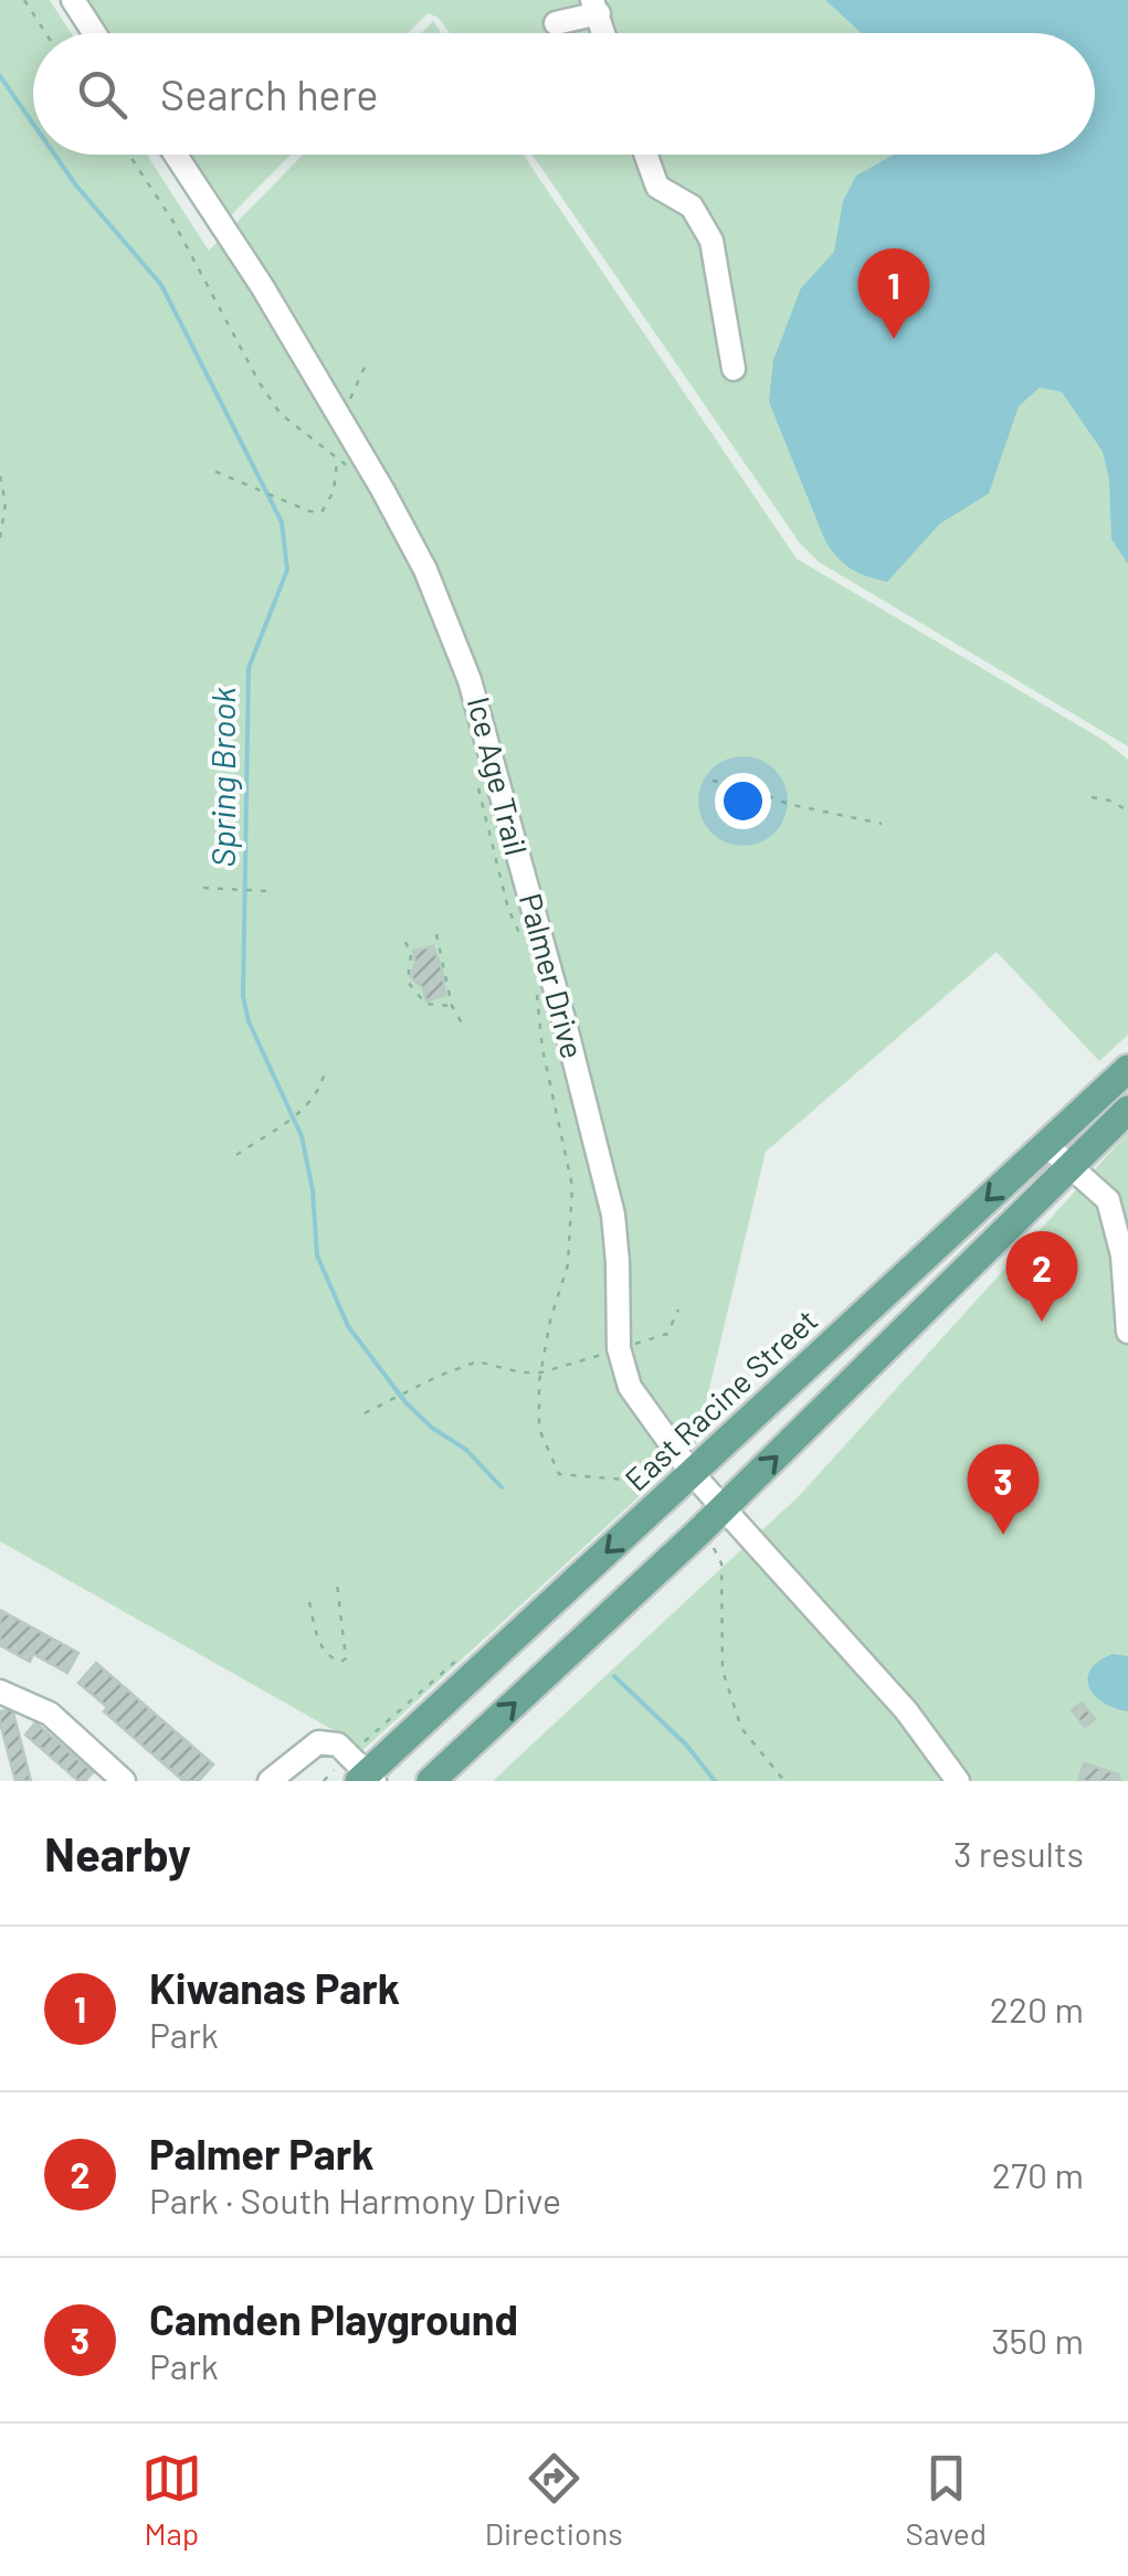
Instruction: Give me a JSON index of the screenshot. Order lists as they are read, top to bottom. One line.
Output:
{"streets":{"main road":["East Racine Street"],"street":["Palmer Drive"],"path":["Ice Age Trail"]},"crossings":[["Palmer Drive","East Racine Street"]],"water":["Spring Brook"],"page":{"search":"Search here","pins":["1","2","3"],"heading":["Nearby","3 results"],"list":[{"mark":"1","name":"Kiwanas Park","note":"Park","value":"220 m"},{"mark":"2","name":"Palmer Park","note":"Park · South Harmony Drive","value":"270 m"},{"mark":"3","name":"Camden Playground","note":"Park","value":"350 m"}],"nav":["Map","Directions","Saved"]}}
